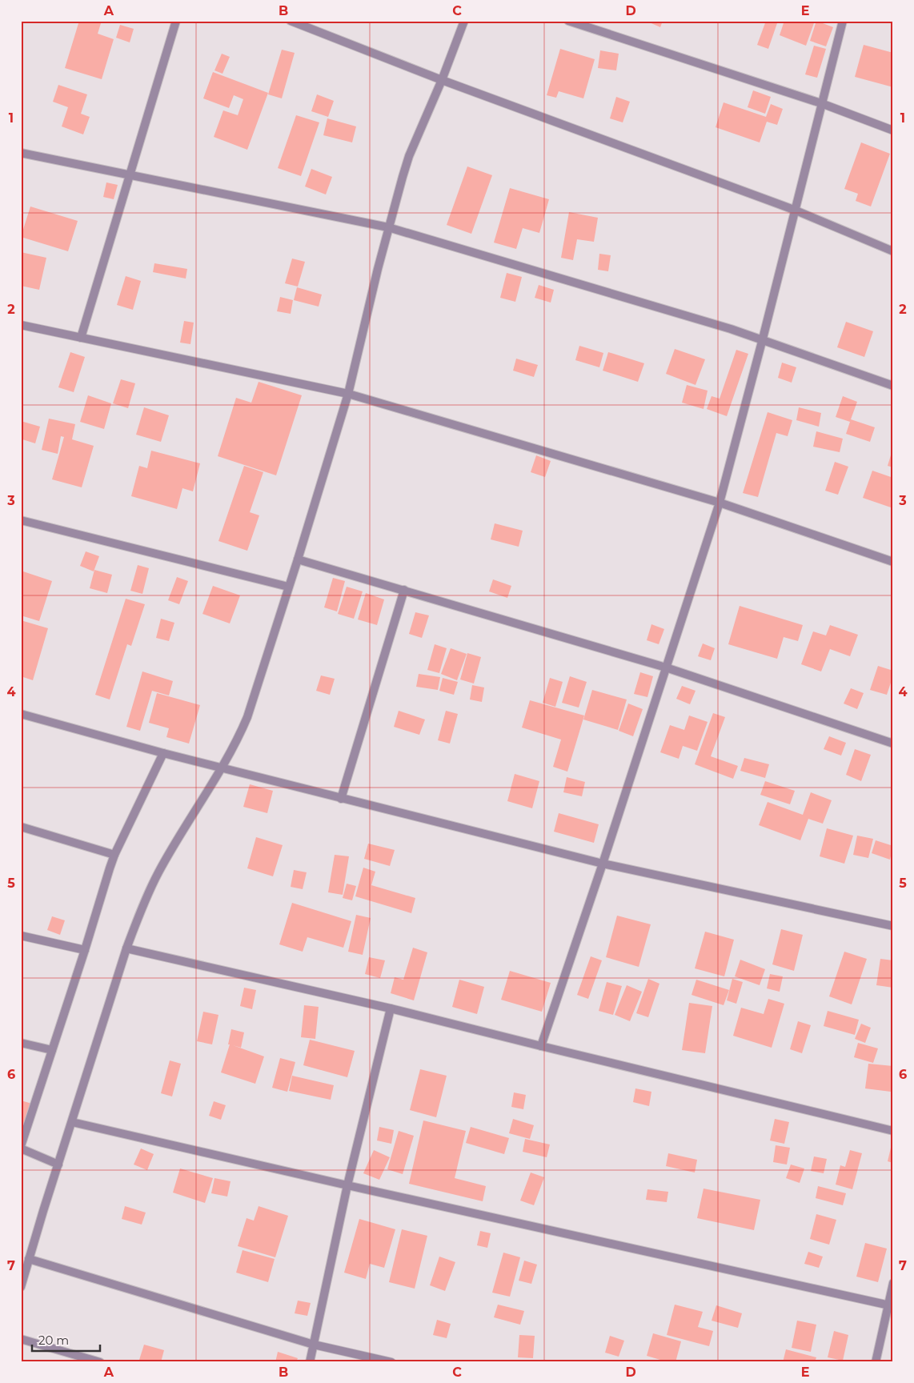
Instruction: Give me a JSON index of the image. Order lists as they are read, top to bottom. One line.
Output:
{"scale_bar":"20 m","grid":{"columns":["A","B","C","D","E"],"rows":["1","2","3","4","5","6","7"]}}
